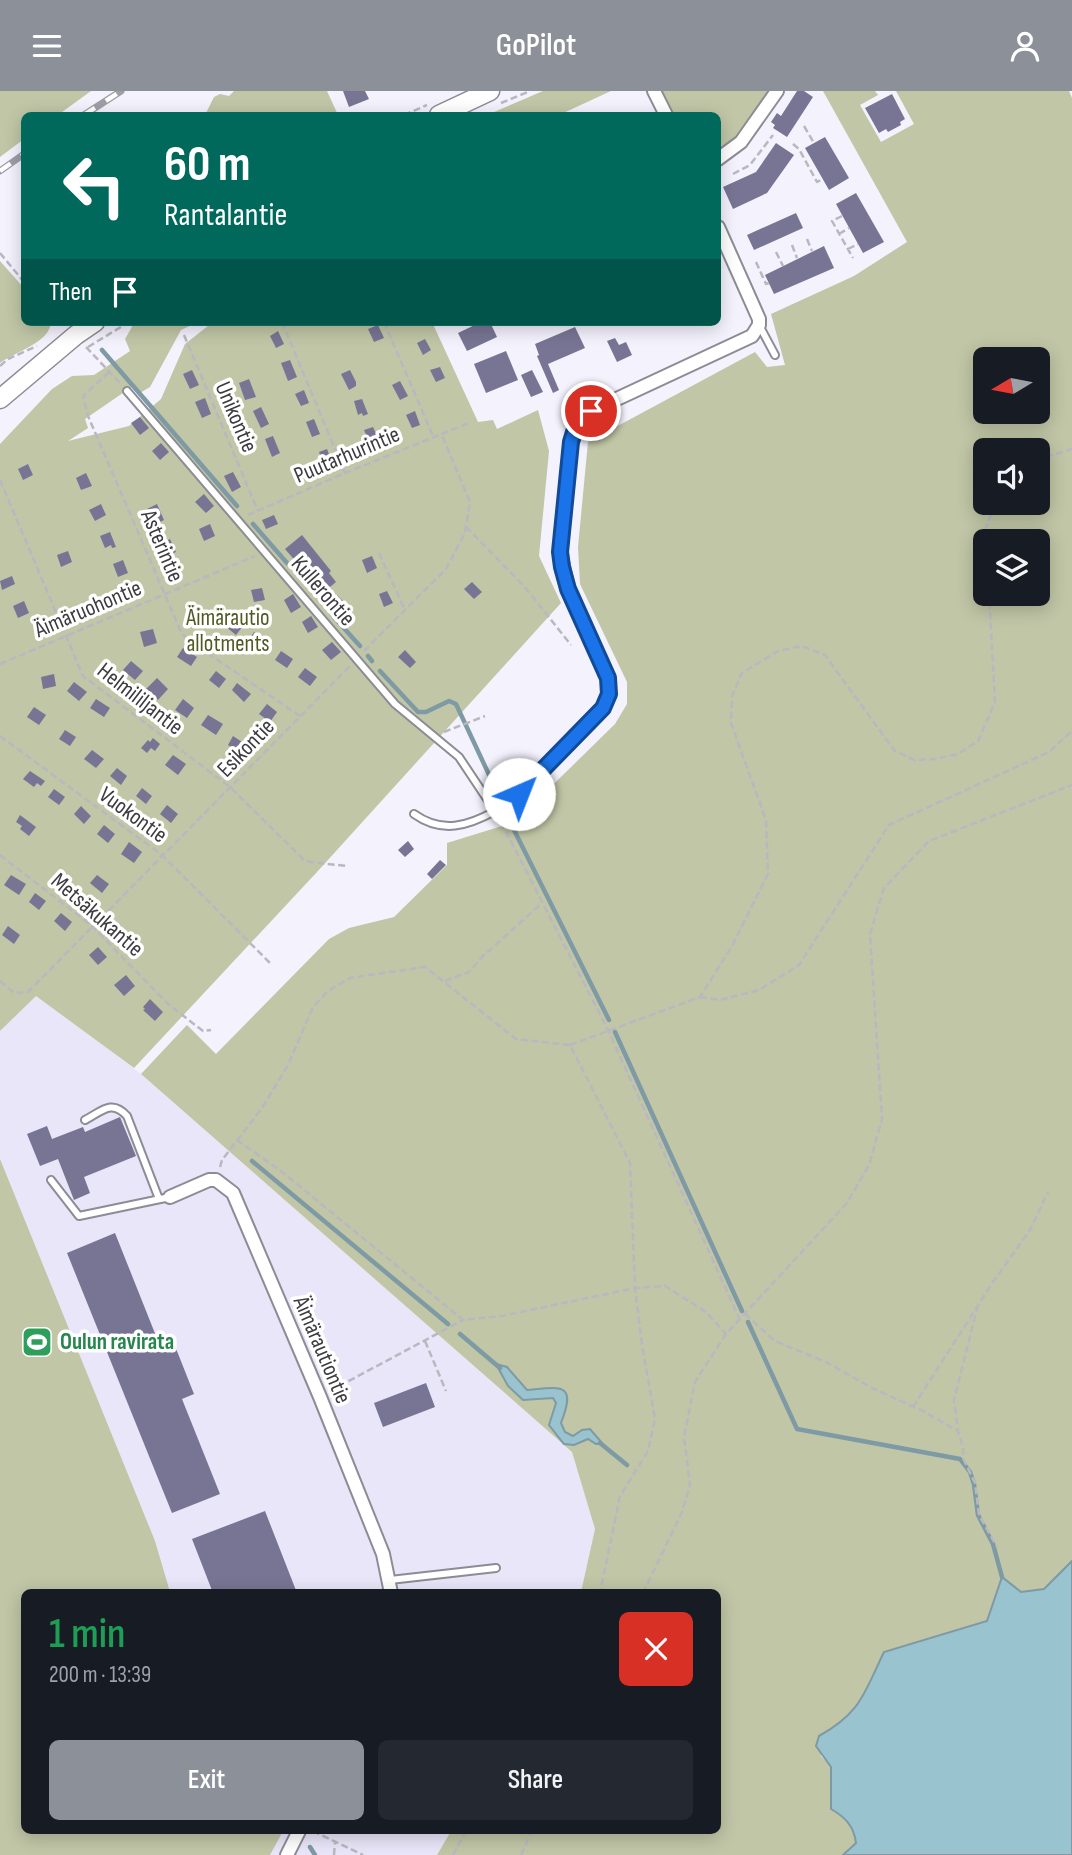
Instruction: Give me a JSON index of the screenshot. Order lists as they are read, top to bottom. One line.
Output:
{"streets":{"street":["Äimärautiontie"],"lane":["Kullerontie"],"path":["Unikontie","Puutarhurintie","Asterintie","Äimäruohontie","Helmililjantie","Esikontie","Vuokontie","Metsäkukantie"]},"crossings":[["Unikontie","Puutarhurintie"],["Puutarhurintie","Kullerontie"],["Puutarhurintie","Esikontie"],["Asterintie","Äimäruohontie"],["Asterintie","Esikontie"],["Kullerontie","Äimäruohontie"],["Kullerontie","Esikontie"],["Äimäruohontie","Helmililjantie"],["Helmililjantie","Esikontie"],["Esikontie","Vuokontie"],["Esikontie","Metsäkukantie"]],"parks":["Äimärautio allotments"],"places":{"sports":["Oulun ravirata"]},"north":"left","page":{"header":"GoPilot","turn":["60 m","Rantalantie"],"then":"Then","heading":["1 min","200 m · 13:39"],"buttons":["Exit","Share"]}}
